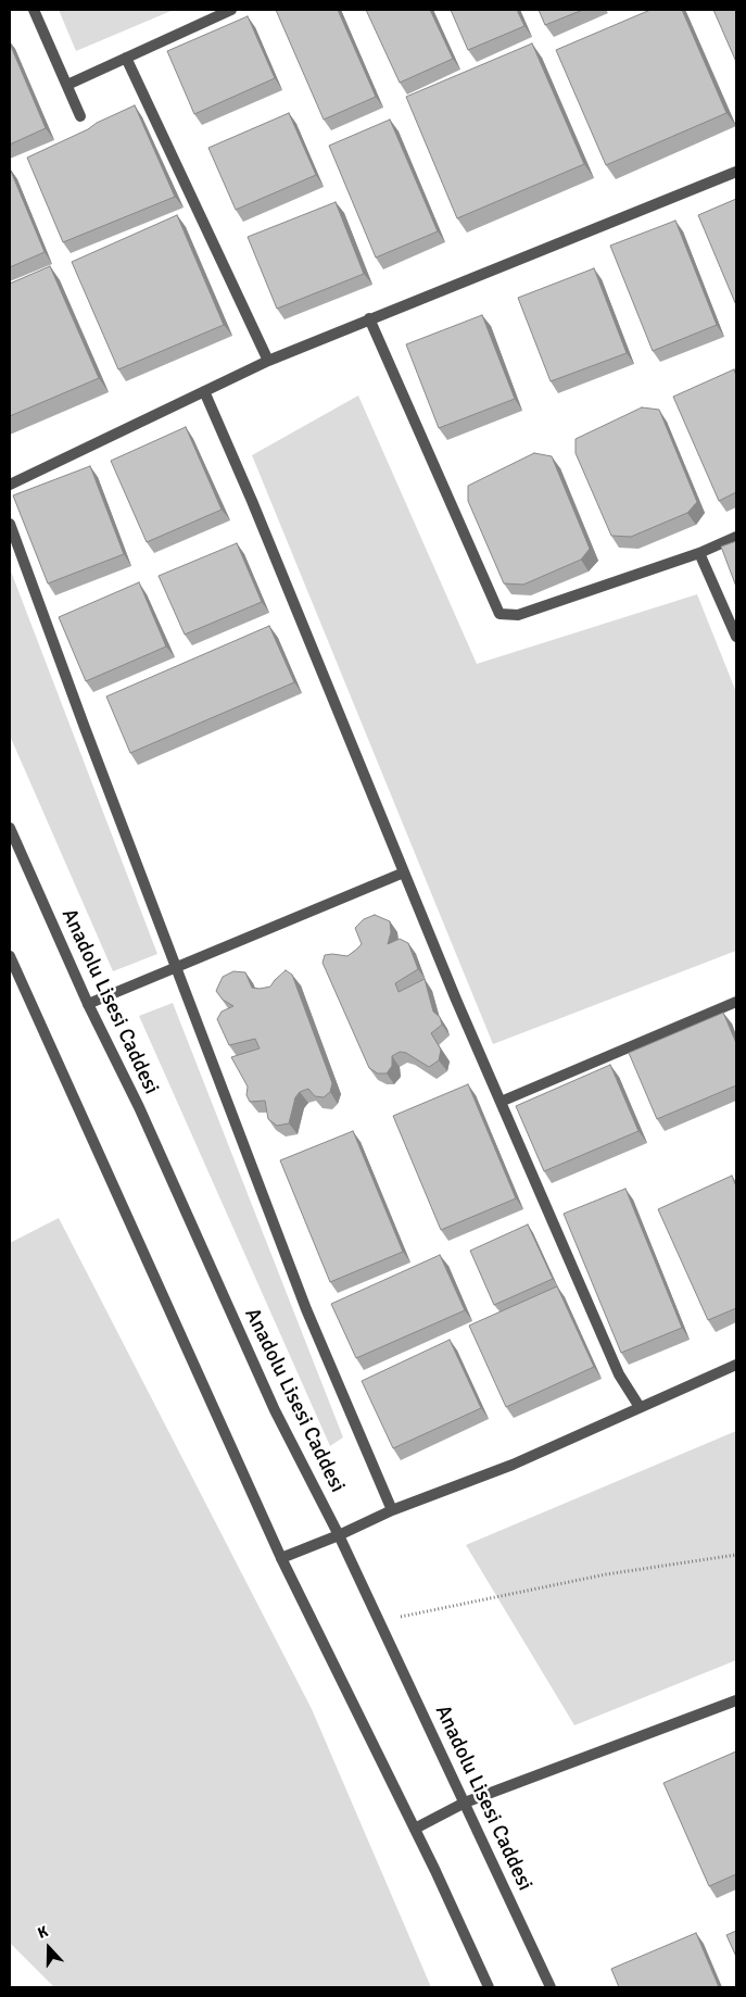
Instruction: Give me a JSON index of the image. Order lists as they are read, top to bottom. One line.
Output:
{"streets":{"street":["Anadolu Lisesi Caddesi"]},"north":"top"}
